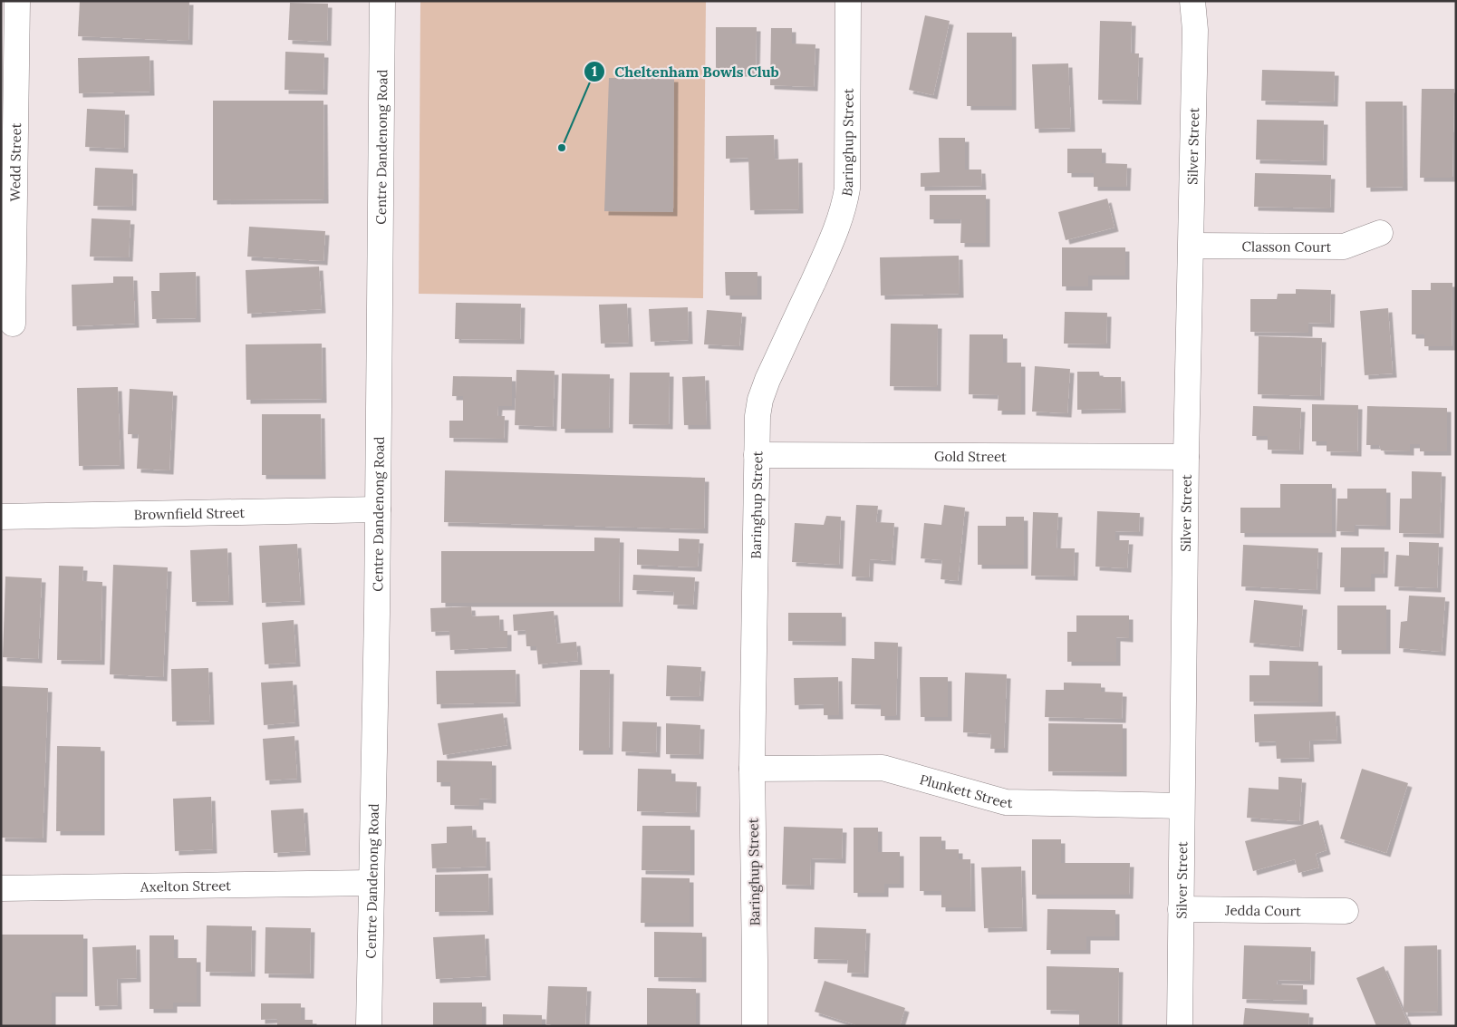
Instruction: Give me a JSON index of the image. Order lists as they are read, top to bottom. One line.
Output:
{"streets":{"street":["Baringhup Street","Silver Street","Centre Dandenong Road","Wedd Street","Classon Court","Gold Street","Brownfield Street","Plunkett Street","Axelton Street","Jedda Court"]},"crossings":[["Baringhup Street","Gold Street"],["Baringhup Street","Plunkett Street"],["Silver Street","Classon Court"],["Silver Street","Gold Street"],["Silver Street","Plunkett Street"],["Silver Street","Jedda Court"],["Centre Dandenong Road","Brownfield Street"],["Centre Dandenong Road","Axelton Street"]],"places":["Cheltenham Bowls Club"]}
